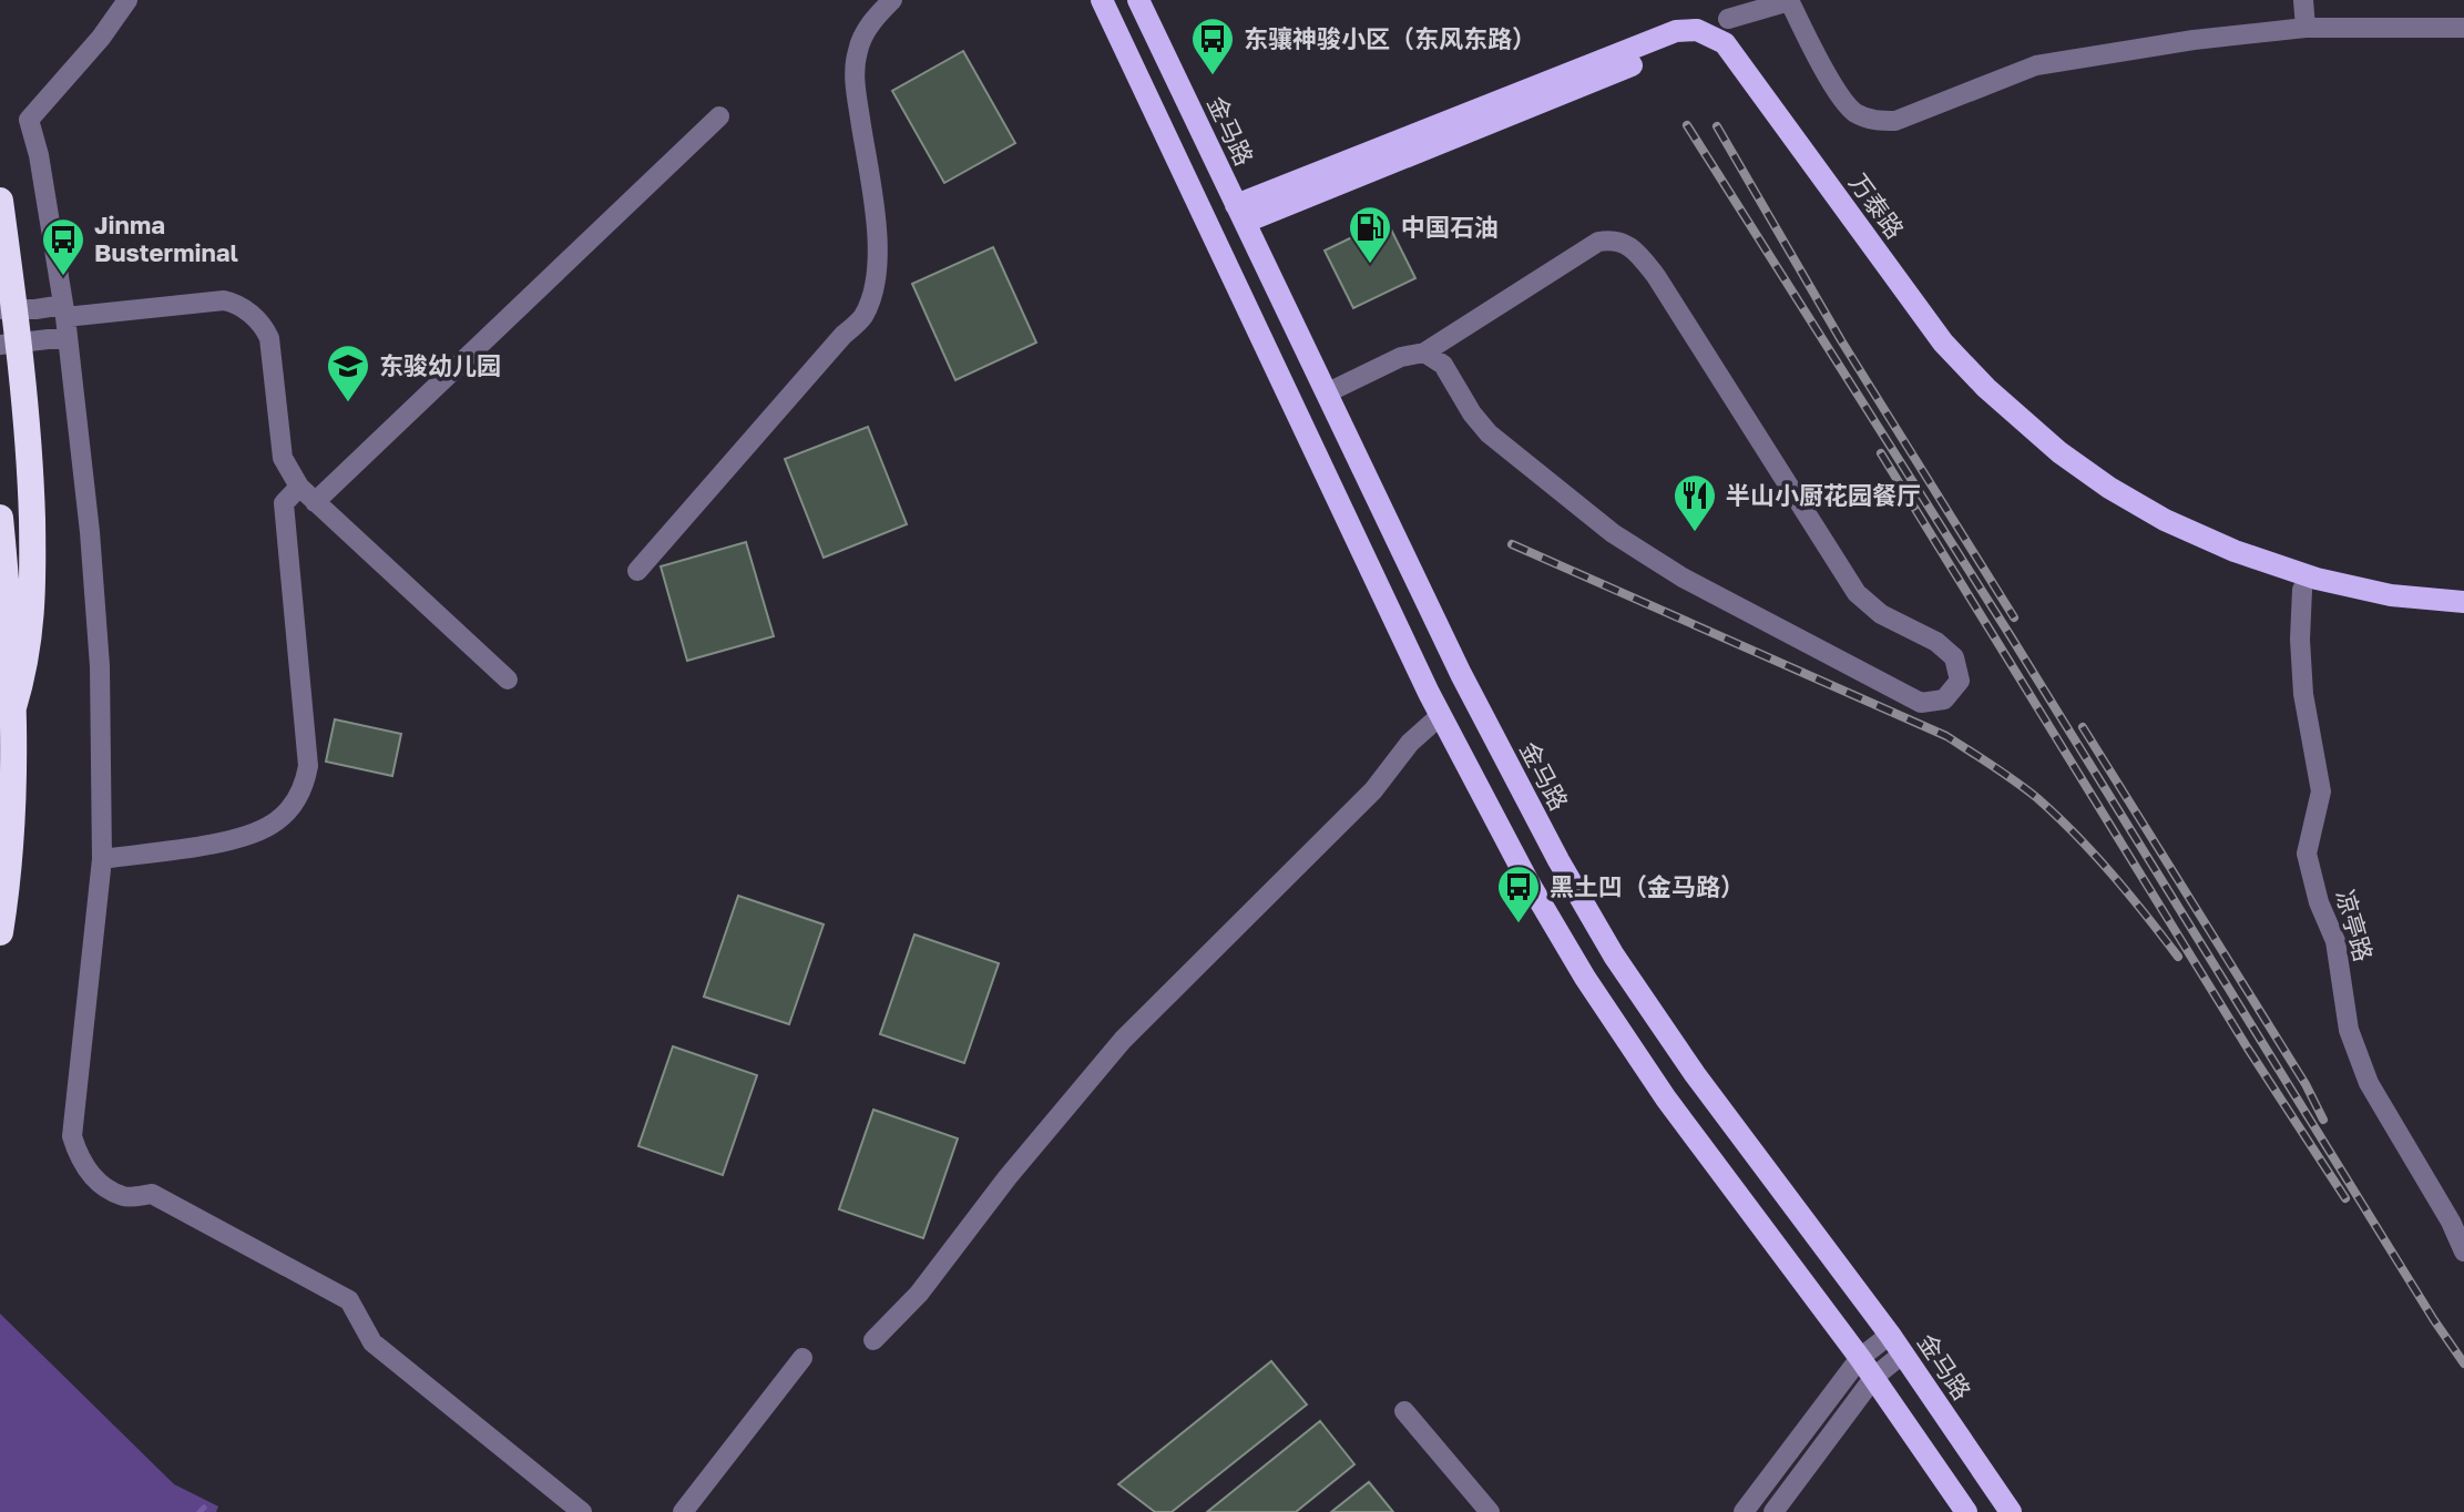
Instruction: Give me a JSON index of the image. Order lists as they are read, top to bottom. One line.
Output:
{"streets":{"main road":["金马路","万泰路"],"street":["凉亭路"]},"crossings":[["万泰路","凉亭路"]],"places":{"bus stop":["东骧神骏小区（东风东路）","Jinma Busterminal","黑土凹（金马路）"],"fuel station":["中国石油"],"school or university":["东骏幼儿园"],"restaurant":["半山小厨花园餐厅"]}}
